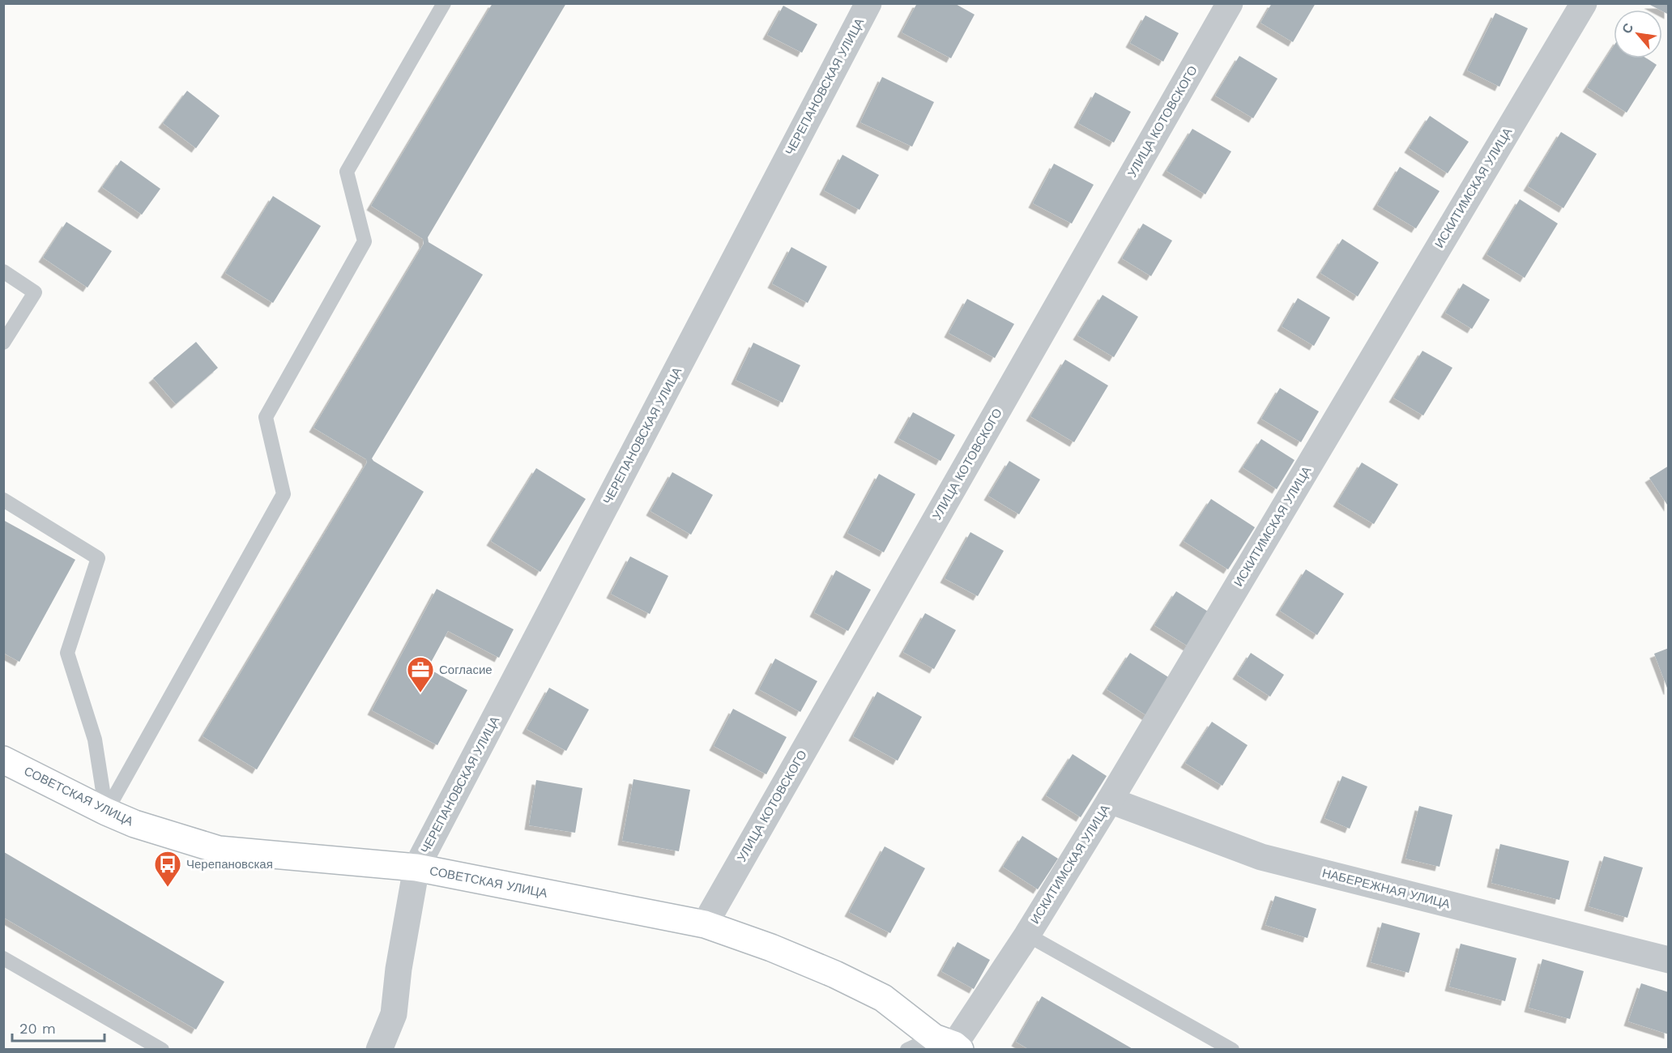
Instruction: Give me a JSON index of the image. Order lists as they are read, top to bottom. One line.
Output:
{"streets":{"main road":["СОВЕТСКАЯ УЛИЦА"],"street":["ЧЕРЕПАНОВСКАЯ УЛИЦА","УЛИЦА КОТОВСКОГО","ИСКИТИМСКАЯ УЛИЦА","НАБЕРЕЖНАЯ УЛИЦА"]},"crossings":[["ЧЕРЕПАНОВСКАЯ УЛИЦА","СОВЕТСКАЯ УЛИЦА"],["УЛИЦА КОТОВСКОГО","СОВЕТСКАЯ УЛИЦА"],["ИСКИТИМСКАЯ УЛИЦА","СОВЕТСКАЯ УЛИЦА"],["ИСКИТИМСКАЯ УЛИЦА","НАБЕРЕЖНАЯ УЛИЦА"]],"places":{"office":["Согласие"],"bus stop":["Черепановская"]},"scale_bar":"20 m","north":"top left"}
